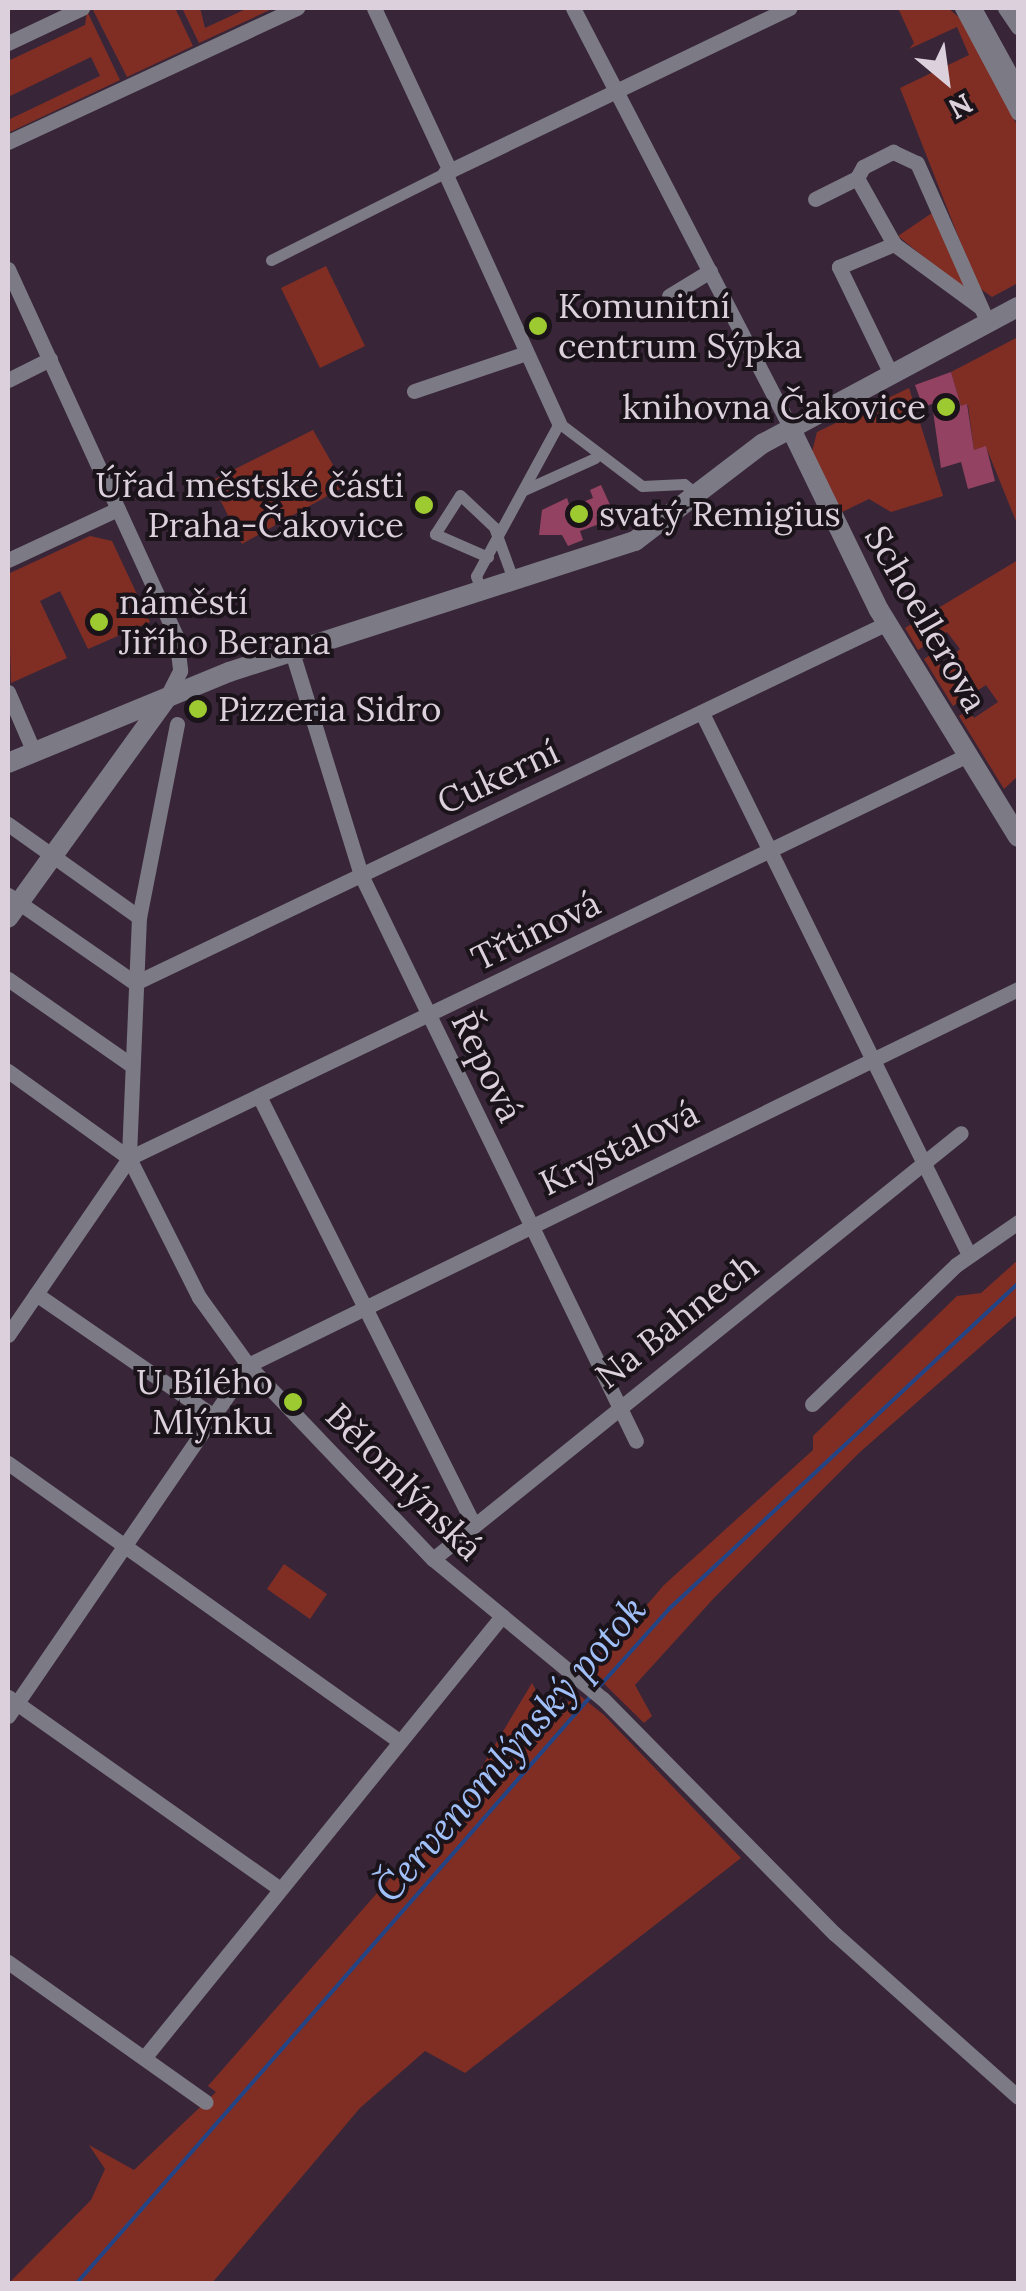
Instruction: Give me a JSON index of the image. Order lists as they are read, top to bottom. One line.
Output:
{"streets":{"street":["Schoellerova","Cukerní","Třtinová","Řepová","Krystalová","Na Bahnech","Bělomlýnská"]},"crossings":[["Schoellerova","Cukerní"],["Schoellerova","Třtinová"],["Cukerní","Řepová"],["Cukerní","Bělomlýnská"],["Třtinová","Řepová"],["Třtinová","Bělomlýnská"],["Řepová","Krystalová"],["Řepová","Na Bahnech"],["Krystalová","Bělomlýnská"],["Na Bahnech","Bělomlýnská"]],"water":["Červenomlýnský potok"],"places":["Komunitní centrum Sýpka","knihovna Čakovice","Úřad městské části Praha-Čakovice","svatý Remigius","náměstí Jiřího Berana","Pizzeria Sidro","U Bílého Mlýnku"],"north":"bottom right"}
